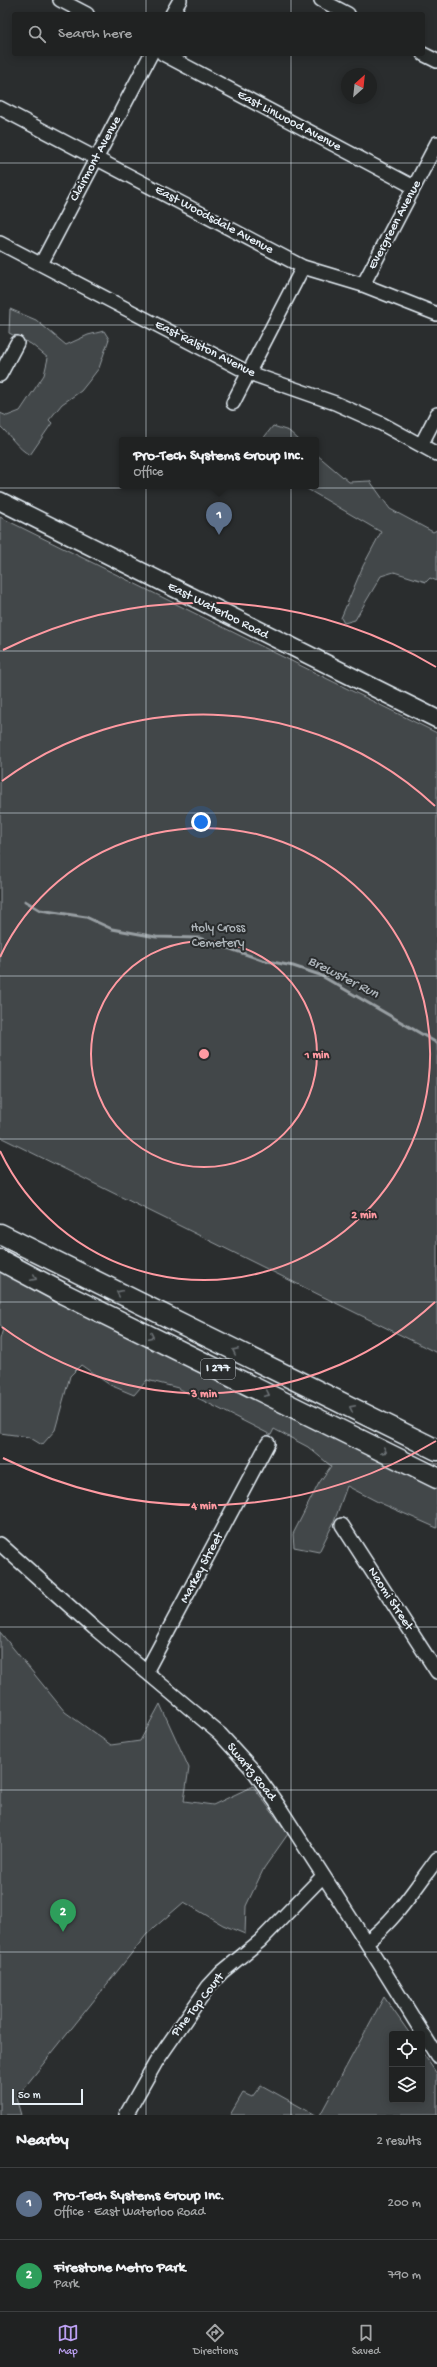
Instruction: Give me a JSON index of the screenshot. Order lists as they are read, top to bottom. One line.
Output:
{"streets":{"highway":["I 277"],"main road":["East Waterloo Road"],"street":["East Linwood Avenue","Clairmont Avenue","East Woodsdale Avenue","Evergreen Avenue","East Ralston Avenue","Markey Street","Naomi Street","Swartz Road","Pine Top Court"]},"crossings":[["East Linwood Avenue","Evergreen Avenue"],["Clairmont Avenue","East Woodsdale Avenue"],["Clairmont Avenue","East Ralston Avenue"],["East Woodsdale Avenue","Evergreen Avenue"],["Markey Street","Swartz Road"],["Swartz Road","Pine Top Court"]],"water":["Brewster Run"],"parks":["Holy Cross Cemetery"],"scale_bar":"50 m","north":"top right","page":{"search":"Search here","popup":["Pro-Tech Systems Group Inc.","Office"],"pins":["1","2"],"scale":"50 m","heading":["Nearby","2 results"],"list":[{"mark":"1","name":"Pro-Tech Systems Group Inc.","note":"Office · East Waterloo Road","value":"200 m"},{"mark":"2","name":"Firestone Metro Park","note":"Park","value":"790 m"}],"nav":["Map","Directions","Saved"]},"rings":["1 min","2 min","3 min","4 min"]}
